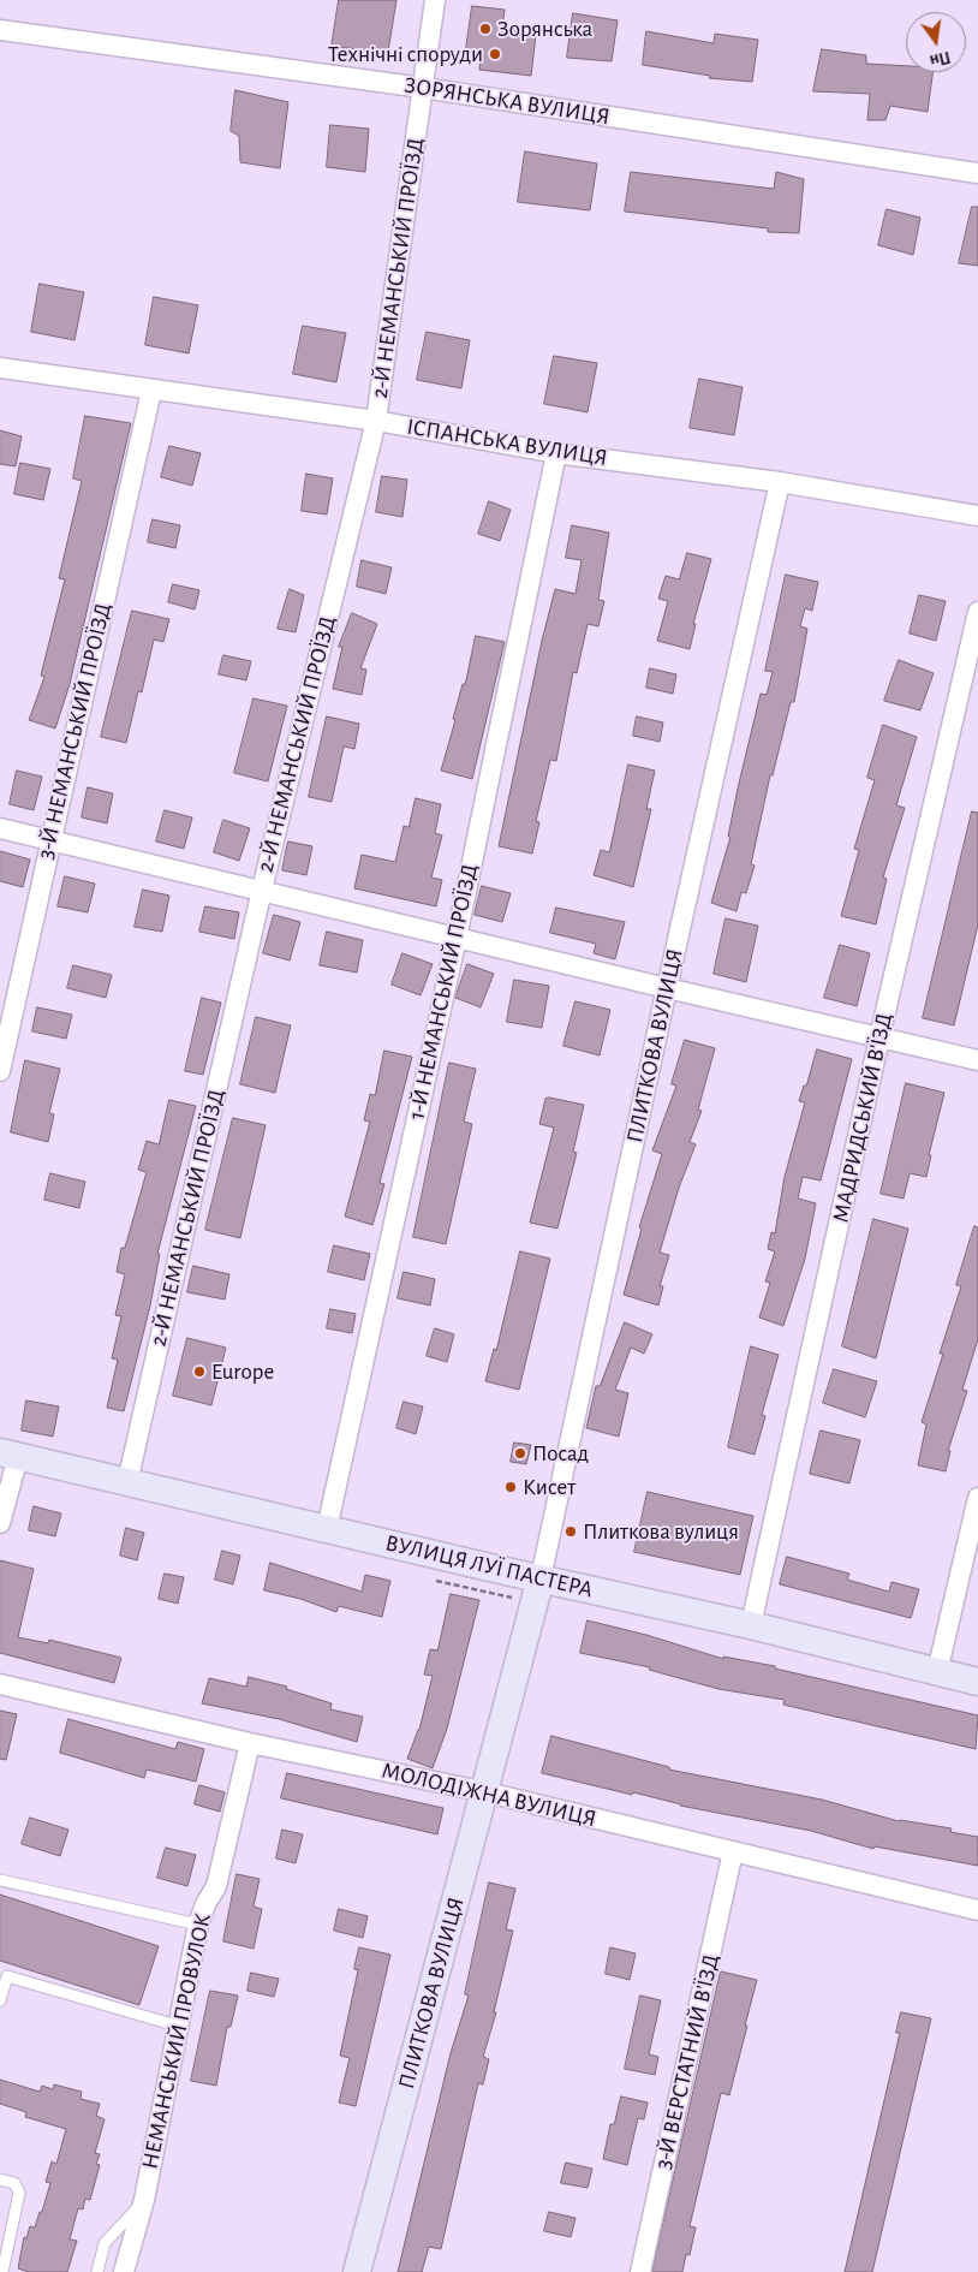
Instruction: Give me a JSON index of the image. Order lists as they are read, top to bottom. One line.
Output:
{"streets":{"street":["ЗОРЯНСЬКА ВУЛИЦЯ","2-Й НЕМАНСЬКИЙ ПРОЇЗД","ІСПАНСЬКА ВУЛИЦЯ","3-Й НЕМАНСЬКИЙ ПРОЇЗД","1-Й НЕМАНСЬКИЙ ПРОЇЗД","ПЛИТКОВА ВУЛИЦЯ","МАДРИДСЬКИЙ В'ЇЗД","ВУЛИЦЯ ЛУЇ ПАСТЕРА","МОЛОДІЖНА ВУЛИЦЯ","НЕМАНСЬКИЙ ПРОВУЛОК","3-Й ВЕРСТАТНИЙ В’ЇЗД"]},"crossings":[["ЗОРЯНСЬКА ВУЛИЦЯ","2-Й НЕМАНСЬКИЙ ПРОЇЗД"],["2-Й НЕМАНСЬКИЙ ПРОЇЗД","ІСПАНСЬКА ВУЛИЦЯ"],["2-Й НЕМАНСЬКИЙ ПРОЇЗД","ВУЛИЦЯ ЛУЇ ПАСТЕРА"],["ІСПАНСЬКА ВУЛИЦЯ","3-Й НЕМАНСЬКИЙ ПРОЇЗД"],["ІСПАНСЬКА ВУЛИЦЯ","1-Й НЕМАНСЬКИЙ ПРОЇЗД"],["ІСПАНСЬКА ВУЛИЦЯ","ПЛИТКОВА ВУЛИЦЯ"],["1-Й НЕМАНСЬКИЙ ПРОЇЗД","ВУЛИЦЯ ЛУЇ ПАСТЕРА"],["ПЛИТКОВА ВУЛИЦЯ","ВУЛИЦЯ ЛУЇ ПАСТЕРА"],["ПЛИТКОВА ВУЛИЦЯ","МОЛОДІЖНА ВУЛИЦЯ"],["МАДРИДСЬКИЙ В'ЇЗД","ВУЛИЦЯ ЛУЇ ПАСТЕРА"],["МОЛОДІЖНА ВУЛИЦЯ","НЕМАНСЬКИЙ ПРОВУЛОК"],["МОЛОДІЖНА ВУЛИЦЯ","3-Й ВЕРСТАТНИЙ В’ЇЗД"]],"places":["Зорянська","Технічні споруди","Europe","Посад","Кисет","Плиткова вулиця"],"north":"bottom"}
